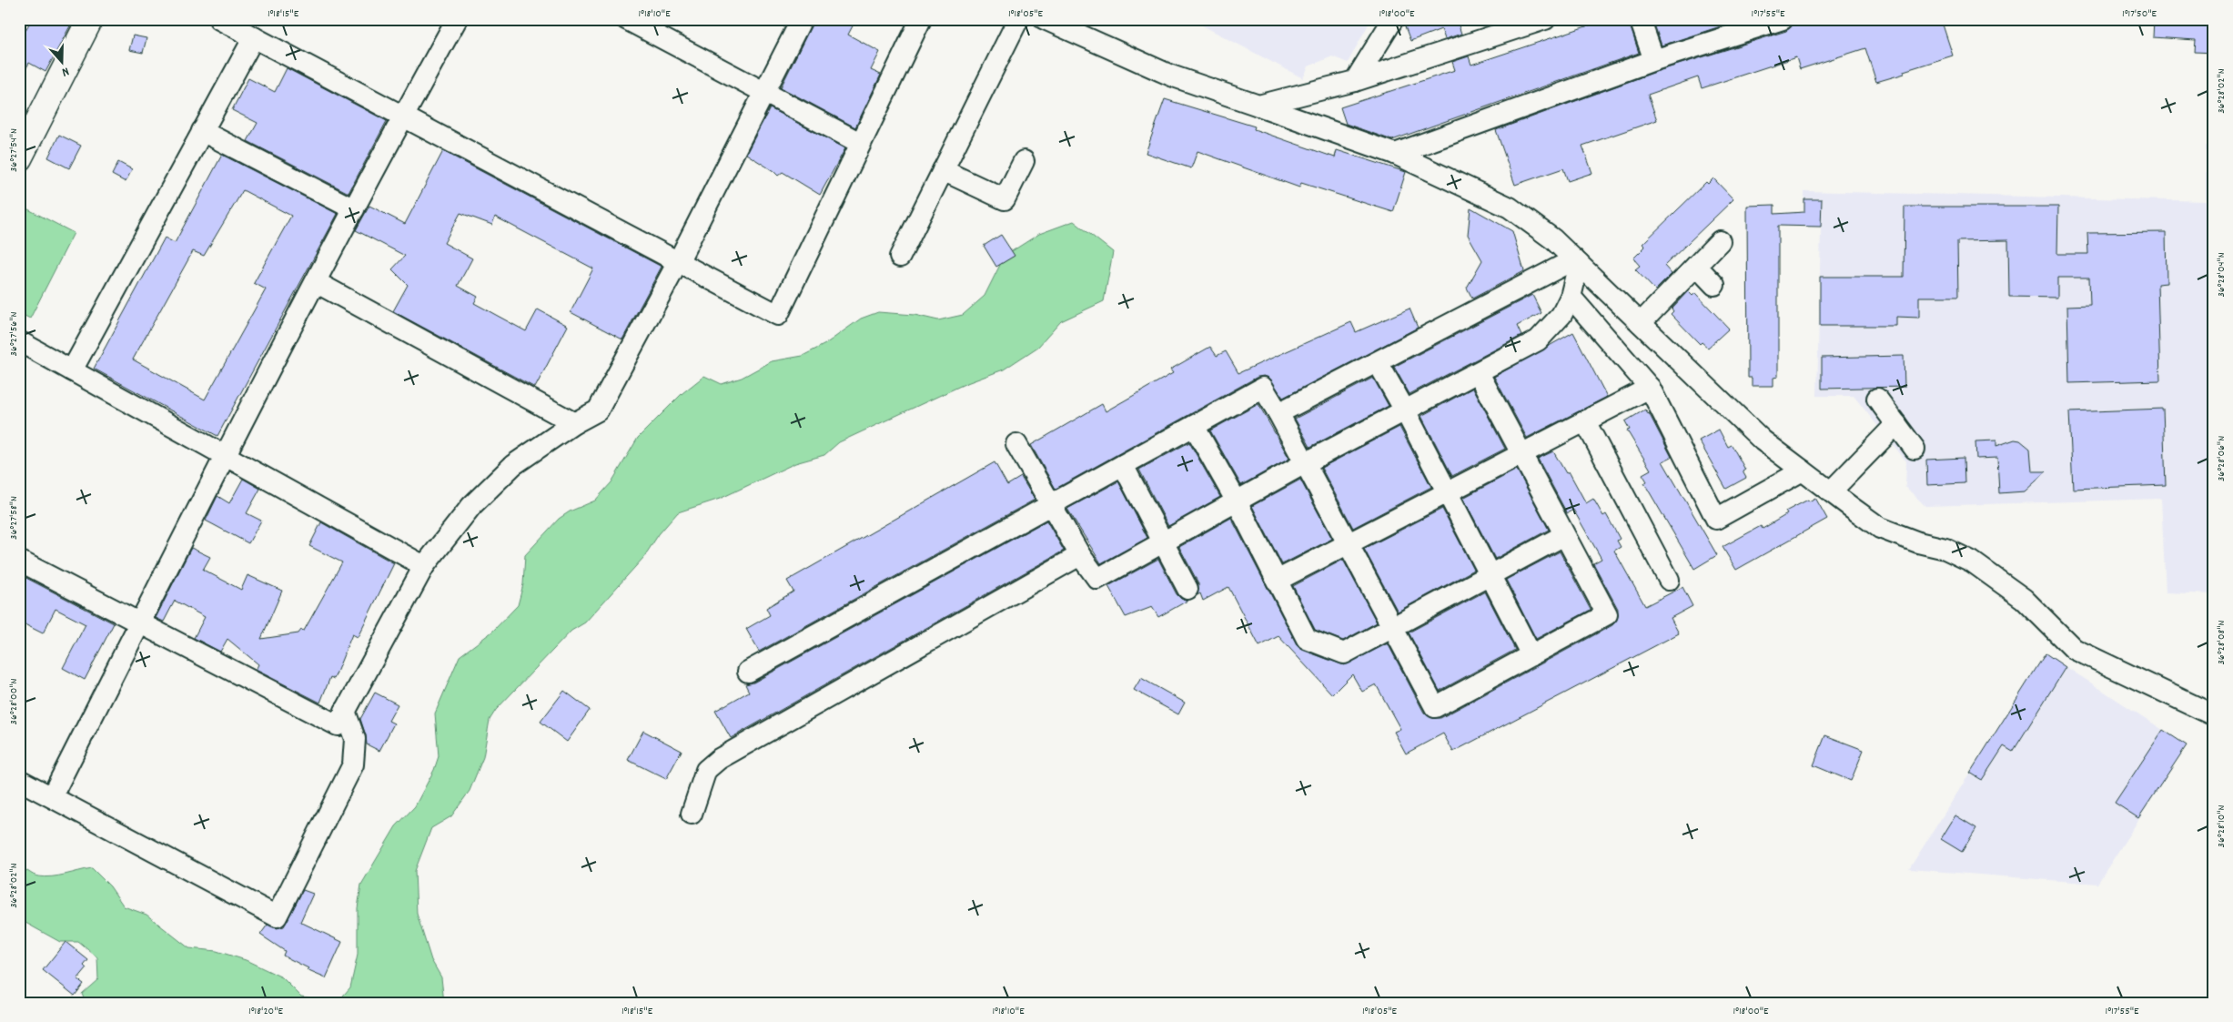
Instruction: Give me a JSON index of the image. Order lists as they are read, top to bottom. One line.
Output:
{"north":"bottom","coordinates":["1°18'15\"E","1°18'10\"E","1°18'05\"E","1°18'00\"E","1°17'55\"E","1°17'50\"E","36°28'02\"N","36°27'54\"N","36°28'04\"N","36°27'56\"N","36°28'06\"N","36°27'58\"N","36°28'08\"N","36°28'00\"N","36°28'10\"N","1°18'20\"E"]}
